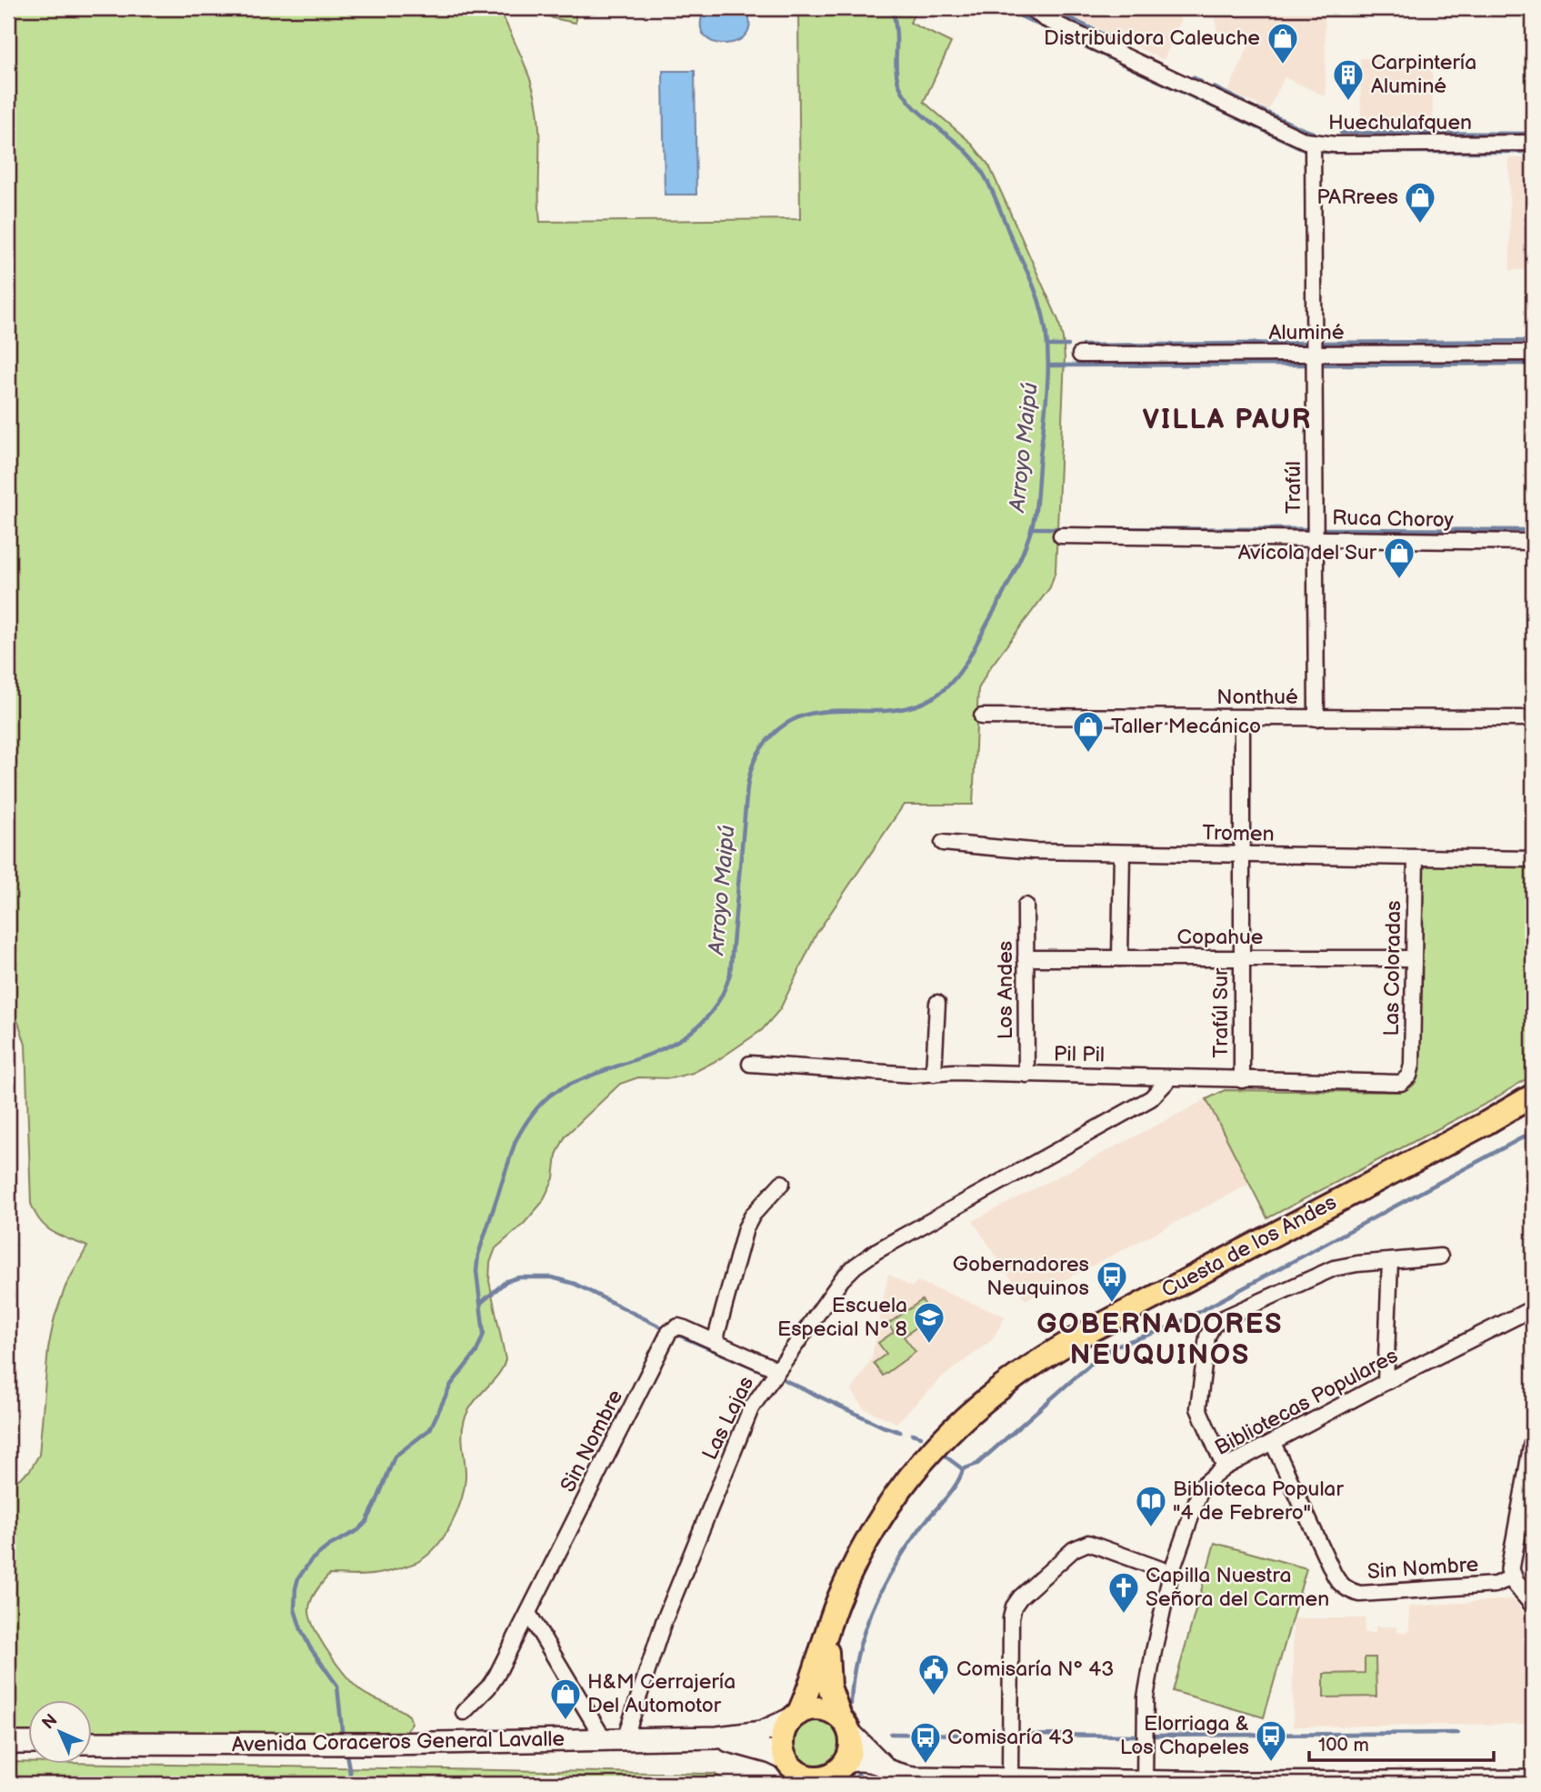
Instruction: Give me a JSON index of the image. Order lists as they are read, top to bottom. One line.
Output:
{"streets":{"main road":["Cuesta de los Andes","Avenida Coraceros General Lavalle"],"street":["Huechulafquen","Aluminé","Trafúl","Ruca Choroy","Nonthué","Tromen","Copahue","Las Coloradas","Los Andes","Trafúl Sur","Pil Pil","Bibliotecas Populares","Las Lajas","Sin Nombre"]},"crossings":[["Huechulafquen","Trafúl"],["Aluminé","Trafúl"],["Trafúl","Ruca Choroy"],["Trafúl","Nonthué"],["Nonthué","Trafúl Sur"],["Tromen","Las Coloradas"],["Tromen","Trafúl Sur"],["Copahue","Las Coloradas"],["Copahue","Los Andes"],["Copahue","Trafúl Sur"],["Las Coloradas","Pil Pil"],["Los Andes","Pil Pil"],["Trafúl Sur","Pil Pil"],["Pil Pil","Las Lajas"],["Cuesta de los Andes","Avenida Coraceros General Lavalle"],["Bibliotecas Populares","Sin Nombre"],["Las Lajas","Sin Nombre"],["Las Lajas","Avenida Coraceros General Lavalle"]],"districts":["VILLA PAUR","GOBERNADORES NEUQUINOS"],"water":["Arroyo Maipú"],"places":{"shop":["Distribuidora Caleuche","PARrees","Avícola del Sur","Taller Mecánico","H&M Cerrajería Del Automotor"],"building":["Carpintería Aluminé"],"bus stop":["Gobernadores Neuquinos","Elorriaga & Los Chapeles","Comisaría 43"],"school or university":["Escuela Especial N° 8"],"library":["Biblioteca Popular \"4 de Febrero\""],"church":["Capilla Nuestra Señora del Carmen"],"public building":["Comisaría N° 43"]},"scale_bar":"100 m","north":"top left"}
